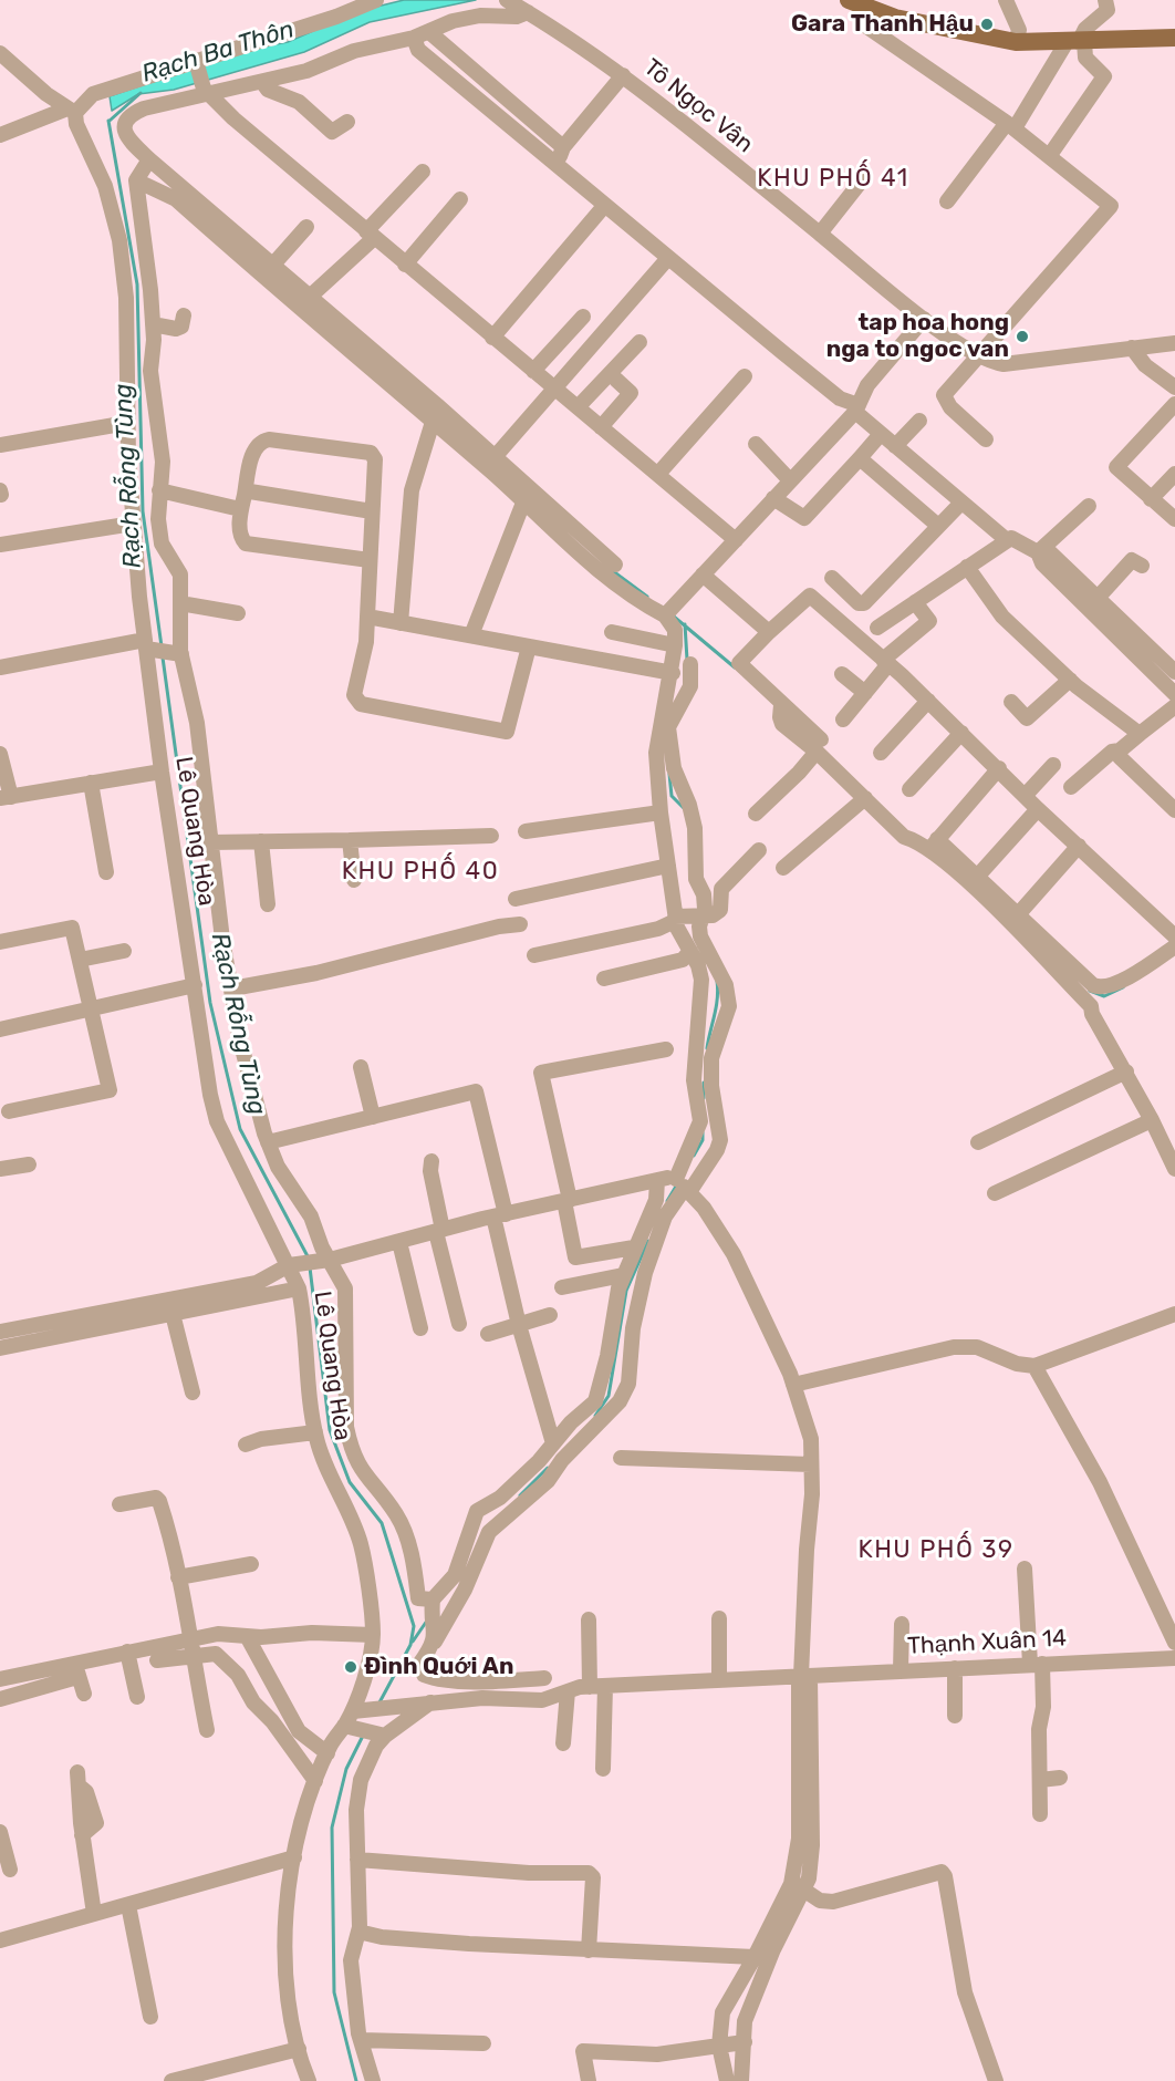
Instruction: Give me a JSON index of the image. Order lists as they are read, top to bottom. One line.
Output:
{"streets":{"street":["Tô Ngọc Vân","Lê Quang Hòa","Thạnh Xuân 14"]},"crossings":[["Lê Quang Hòa","Thạnh Xuân 14"]],"districts":["KHU PHỐ 41","KHU PHỐ 40","KHU PHỐ 39"],"water":["Rạch Ba Thôn","Rạch Rỗng Tùng"],"places":["Gara Thanh Hậu","tap hoa hong nga to ngoc van","Đình Quới An"]}
